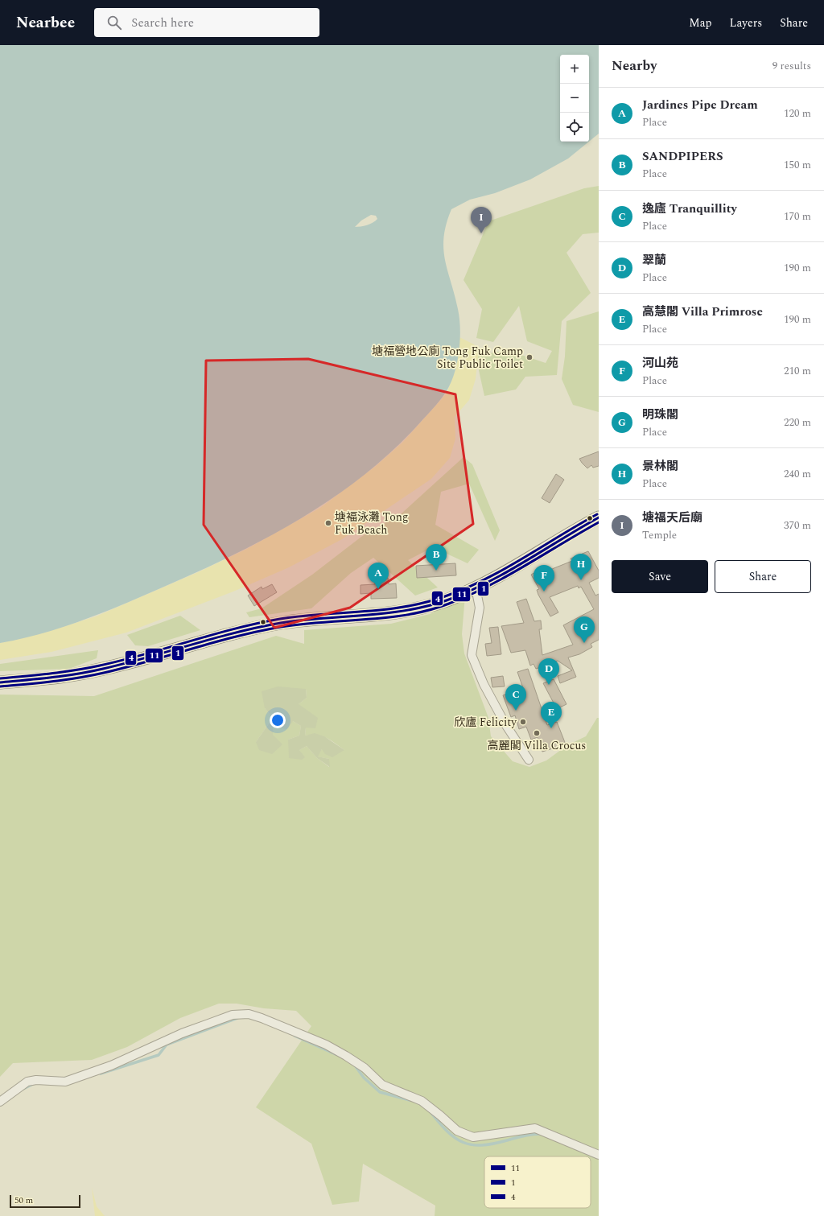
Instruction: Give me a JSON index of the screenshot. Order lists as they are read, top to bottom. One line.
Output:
{"places":["塘福營地公廁 Tong Fuk Camp Site Public Toilet","塘褔泳灘 Tong Fuk Beach","欣廬 Felicity","高麗閣 Villa Crocus"],"lines":["transit line 4","transit line 11","transit line 1"],"legend":["11","1","4"],"scale_bar":"50 m","page":{"header":"Nearbee","search":"Search here","nav":["Map","Layers","Share"],"heading":["Nearby","9 results"],"map_buttons":["+","−"],"list":[{"mark":"A","name":"Jardines Pipe Dream","note":"Place","value":"120 m"},{"mark":"B","name":"SANDPIPERS","note":"Place","value":"150 m"},{"mark":"C","name":"逸廬 Tranquillity","note":"Place","value":"170 m"},{"mark":"D","name":"翠蘭","note":"Place","value":"190 m"},{"mark":"E","name":"高慧閣 Villa Primrose","note":"Place","value":"190 m"},{"mark":"F","name":"河山苑","note":"Place","value":"210 m"},{"mark":"G","name":"明珠閣","note":"Place","value":"220 m"},{"mark":"H","name":"景林閣","note":"Place","value":"240 m"},{"mark":"I","name":"塘福天后廟","note":"Temple","value":"370 m"}],"pins":["I","B","H","A","F","G","D","C","E"],"buttons":["Save","Share"],"scale":"50 m"}}
